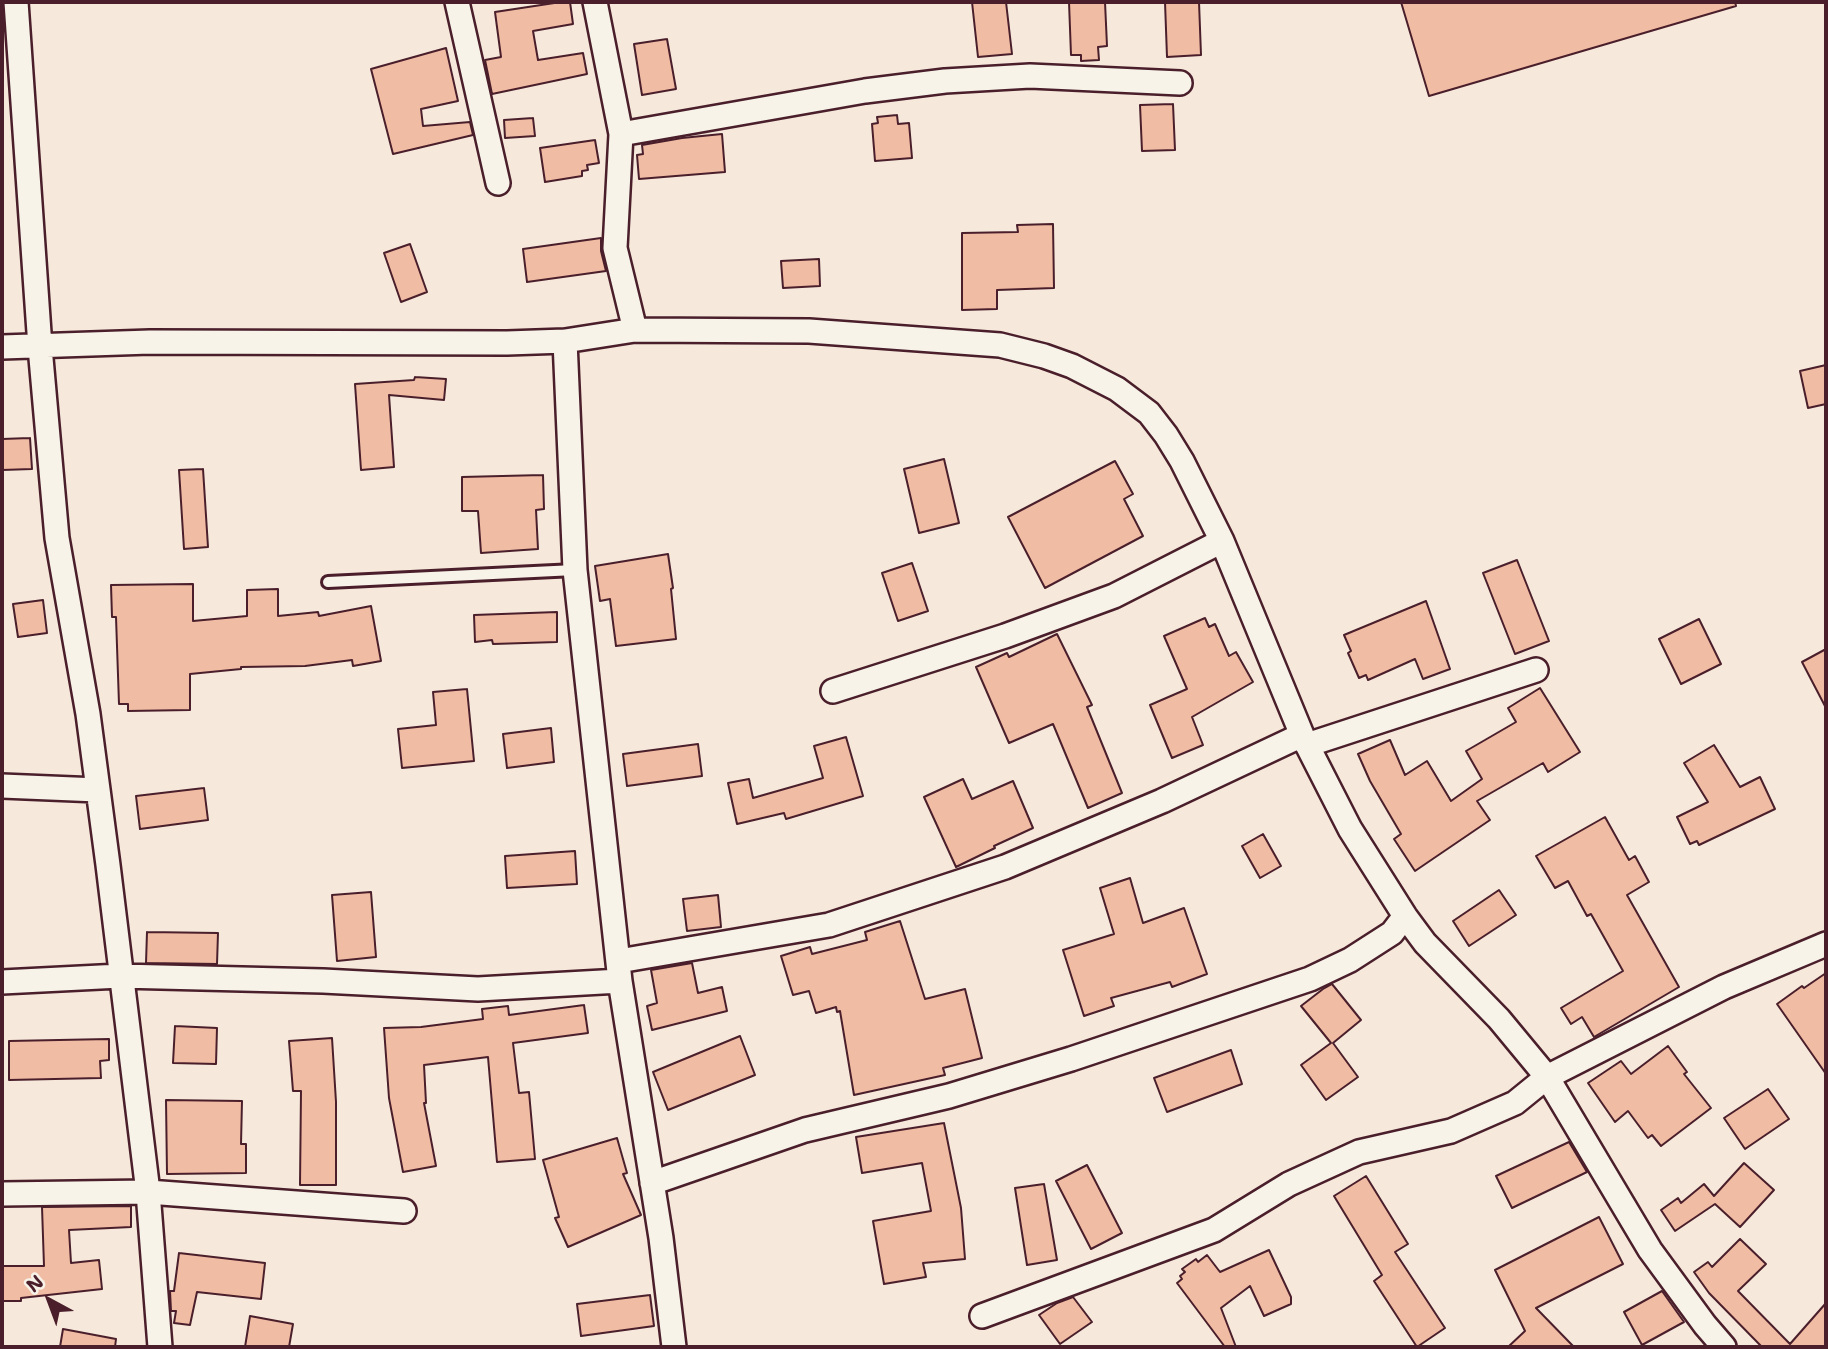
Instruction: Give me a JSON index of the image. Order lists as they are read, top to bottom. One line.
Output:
{"north":"top left"}
